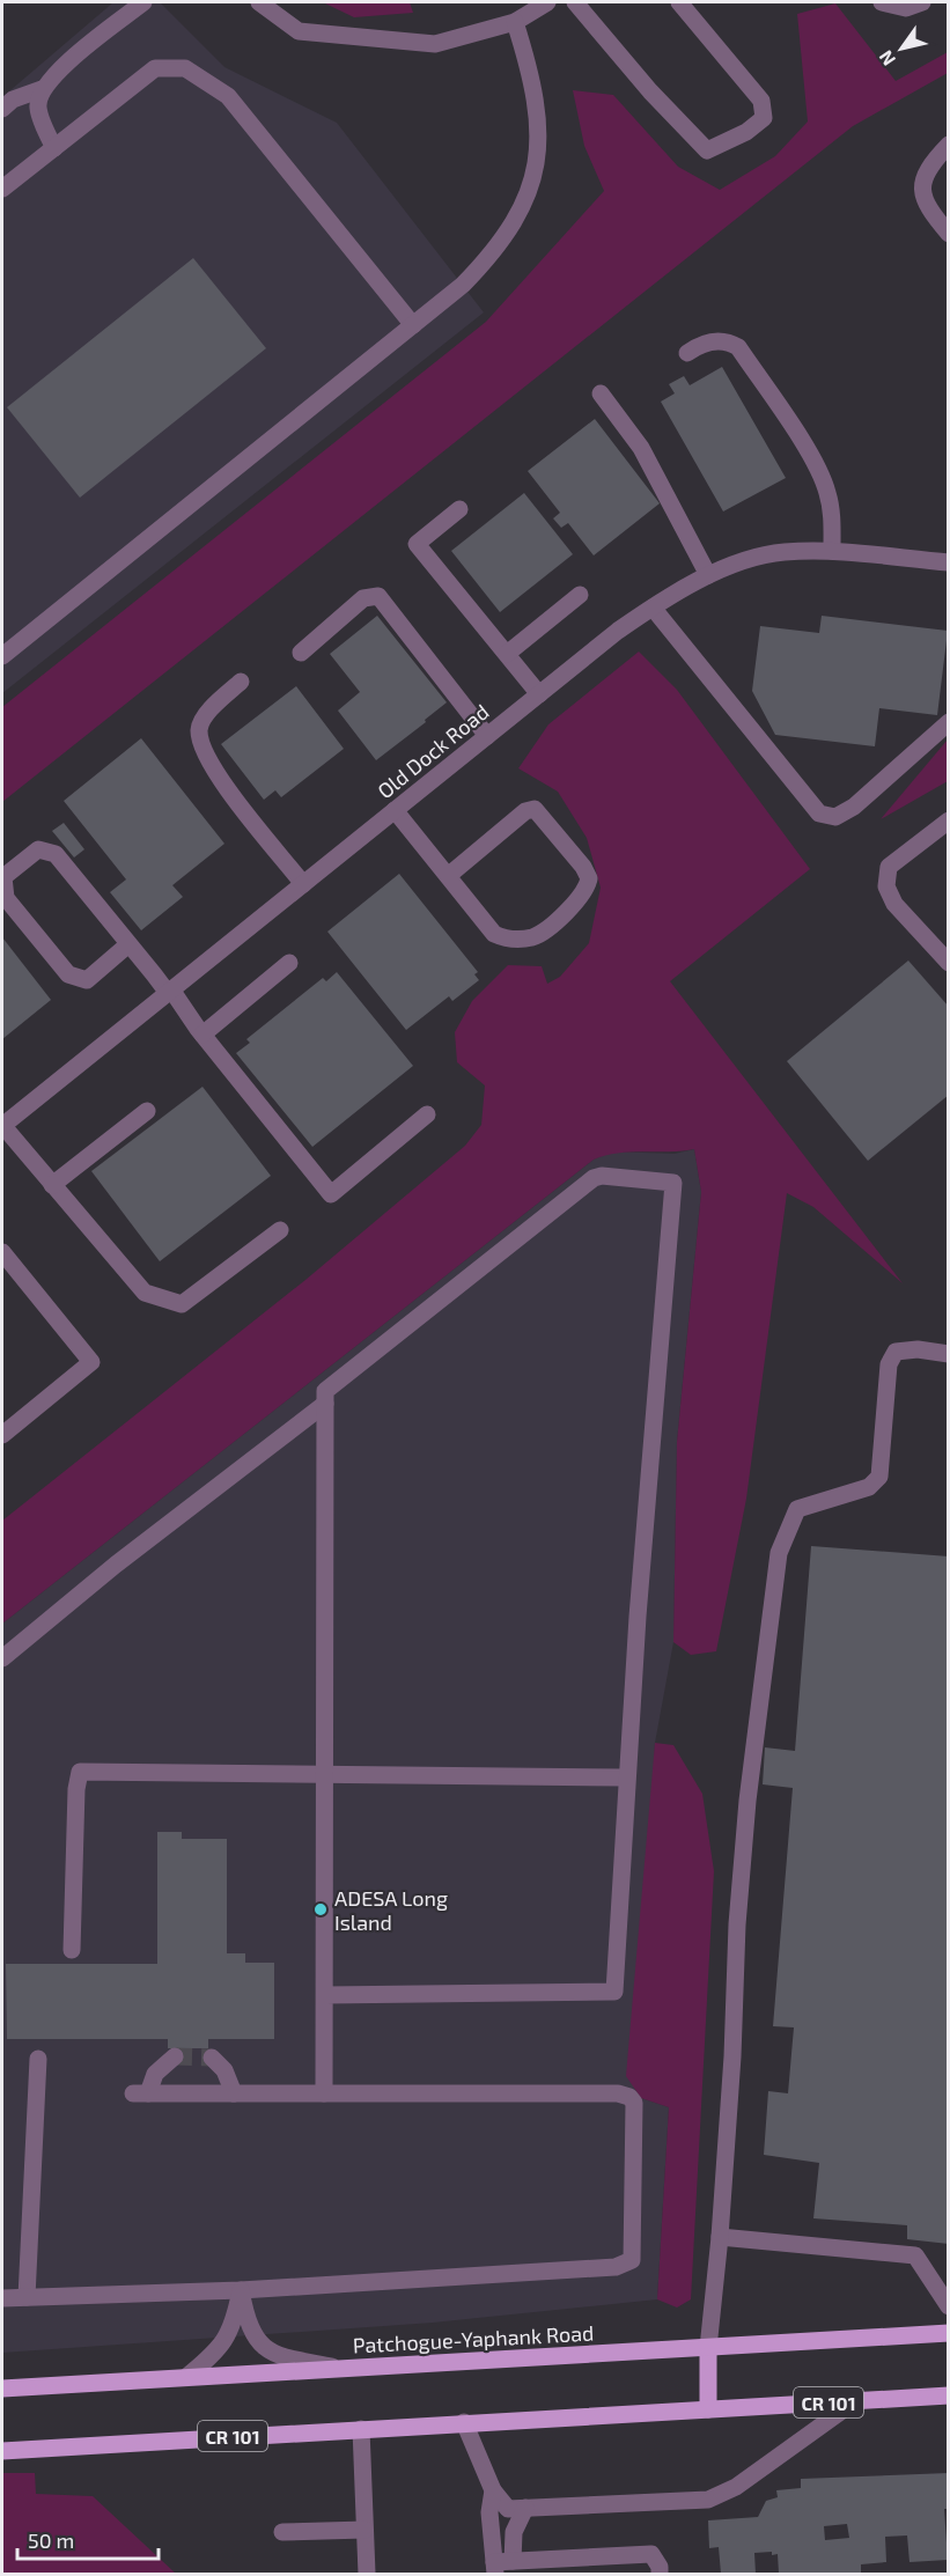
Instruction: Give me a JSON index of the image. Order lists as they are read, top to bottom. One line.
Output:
{"streets":{"main road":["Patchogue-Yaphank Road","CR 101"],"street":["Old Dock Road"]},"places":["ADESA Long Island"],"scale_bar":"50 m","north":"bottom left"}
